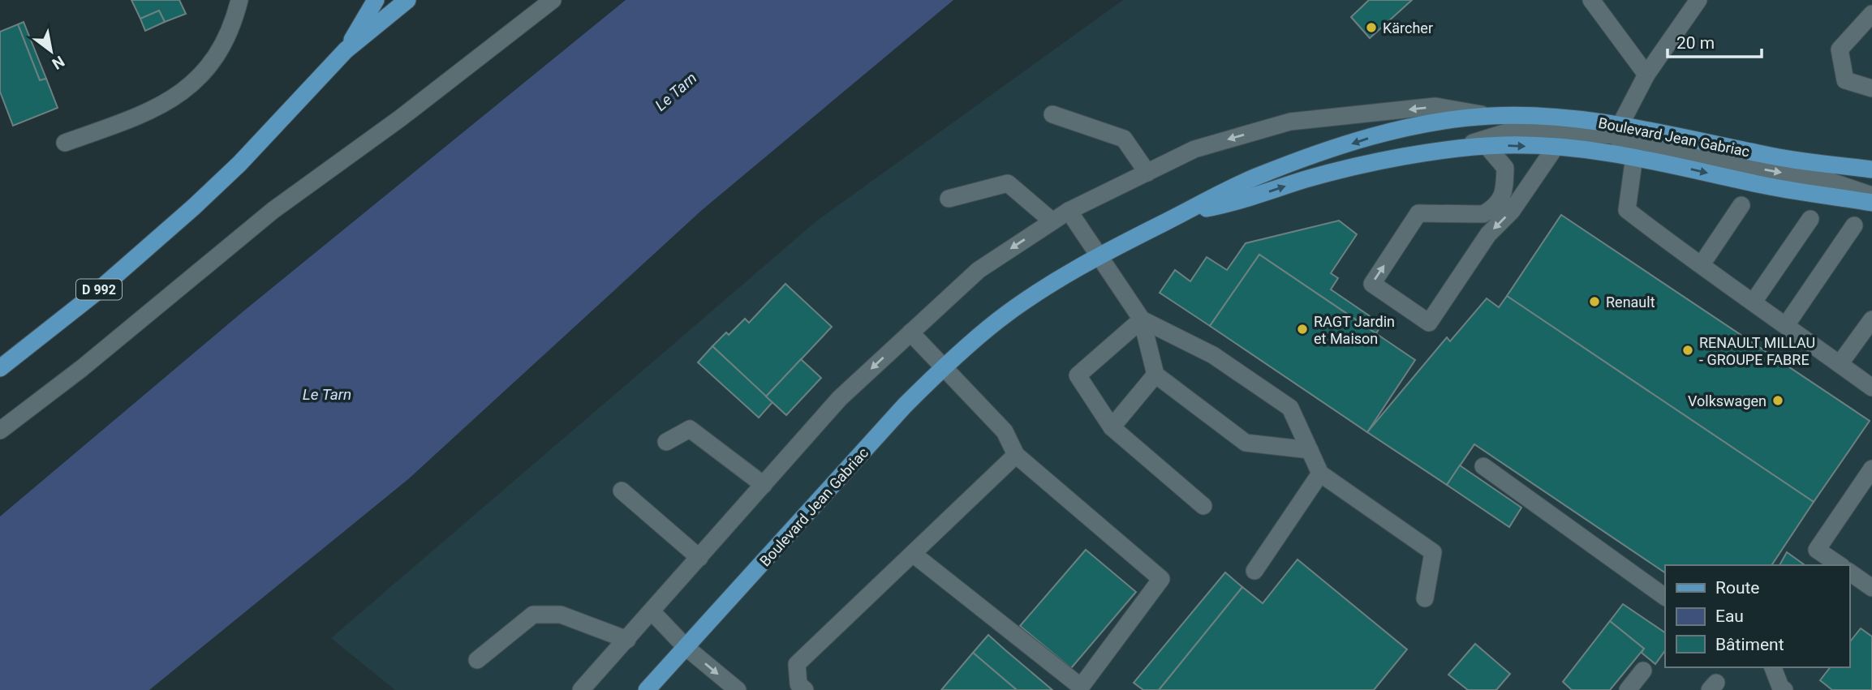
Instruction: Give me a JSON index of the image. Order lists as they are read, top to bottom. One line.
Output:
{"streets":{"main road":["Boulevard Jean Gabriac","D 992"]},"water":["Le Tarn"],"places":["Kärcher","Renault","RAGT Jardin et Maison","RENAULT MILLAU - GROUPE FABRE","Volkswagen"],"legend":["Route","Eau","Bâtiment"],"scale_bar":"20 m","north":"bottom right"}
